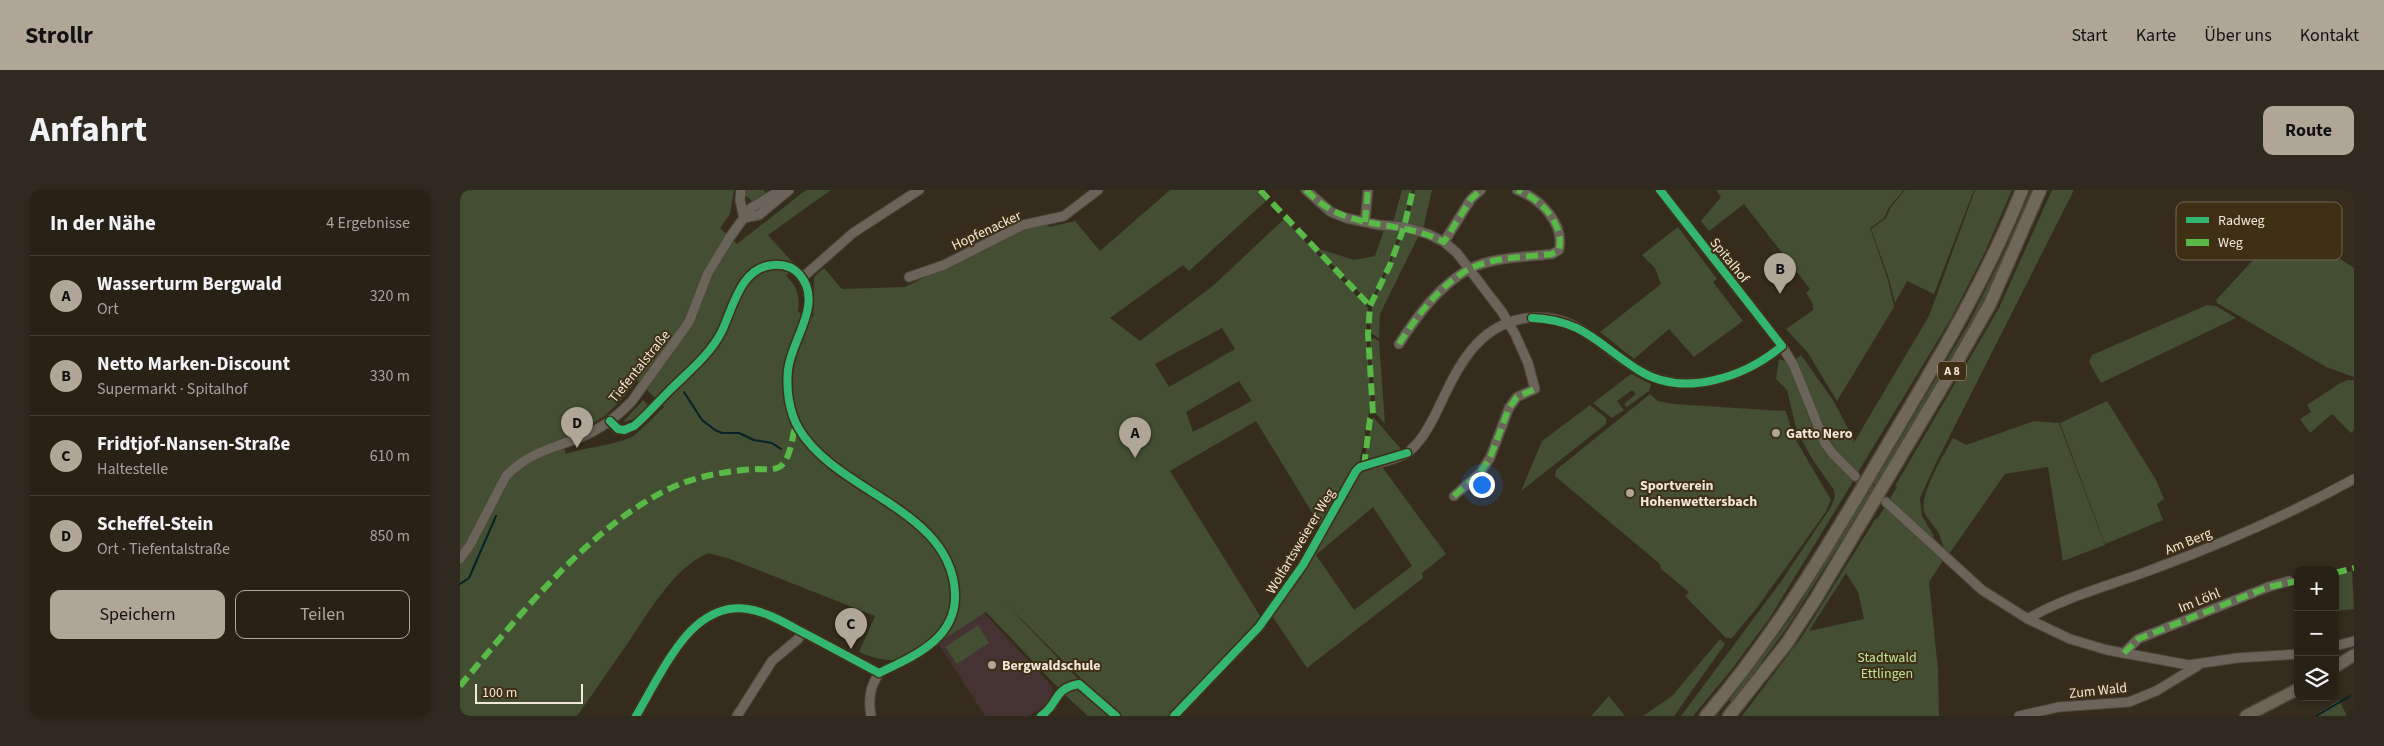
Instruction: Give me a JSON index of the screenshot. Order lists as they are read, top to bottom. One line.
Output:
{"streets":{"highway":["A 8"],"street":["Hopfenacker","Spitalhof","Tiefentalstraße","Wolfartsweierer Weg","Am Berg","Im Löhl","Zum Wald"]},"parks":["Stadtwald Ettlingen"],"places":["Gatto Nero","Sportverein Hohenwettersbach","Bergwaldschule"],"legend":["Radweg","Weg"],"scale_bar":"100 m","page":{"header":"Strollr","nav":["Start","Karte","Über uns","Kontakt"],"title":"Anfahrt","buttons":["Route",["Speichern","Teilen"]],"heading":["In der Nähe","4 Ergebnisse"],"pins":["B","D","A","C"],"list":[{"mark":"A","name":"Wasserturm Bergwald","note":"Ort","value":"320 m"},{"mark":"B","name":"Netto Marken-Discount","note":"Supermarkt · Spitalhof","value":"330 m"},{"mark":"C","name":"Fridtjof-Nansen-Straße","note":"Haltestelle","value":"610 m"},{"mark":"D","name":"Scheffel-Stein","note":"Ort · Tiefentalstraße","value":"850 m"}],"map_buttons":["+","−"],"scale":"100 m"}}
